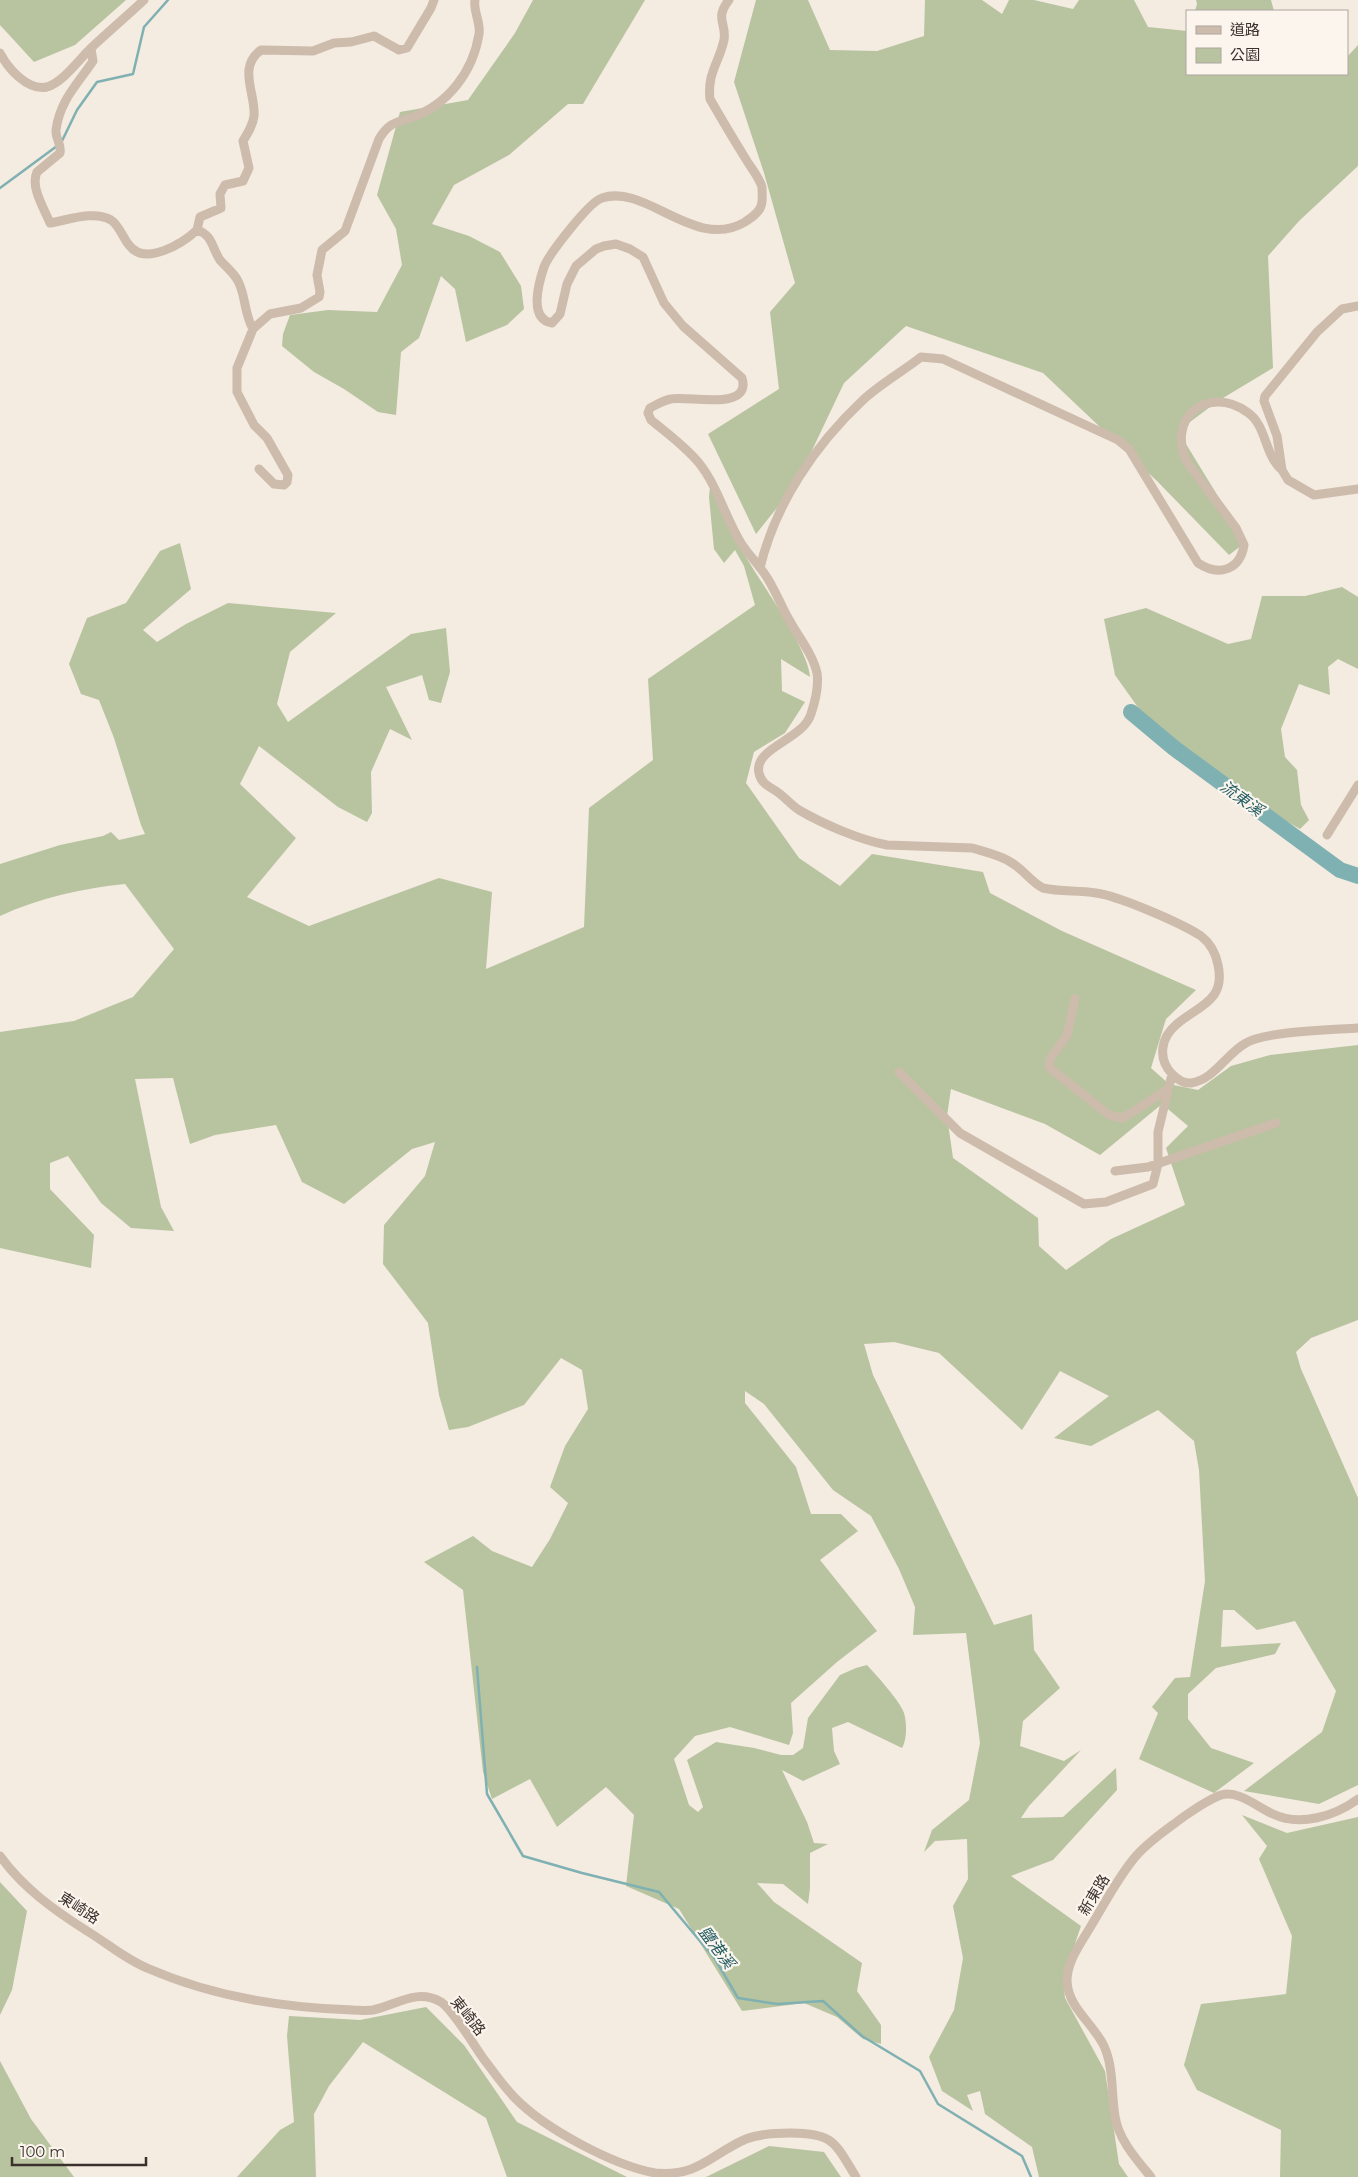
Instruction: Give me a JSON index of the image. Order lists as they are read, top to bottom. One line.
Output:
{"streets":{"street":["新東路","東崎路"]},"water":["流東溪","鹽港溪"],"legend":["道路","公園"],"scale_bar":"100 m"}
